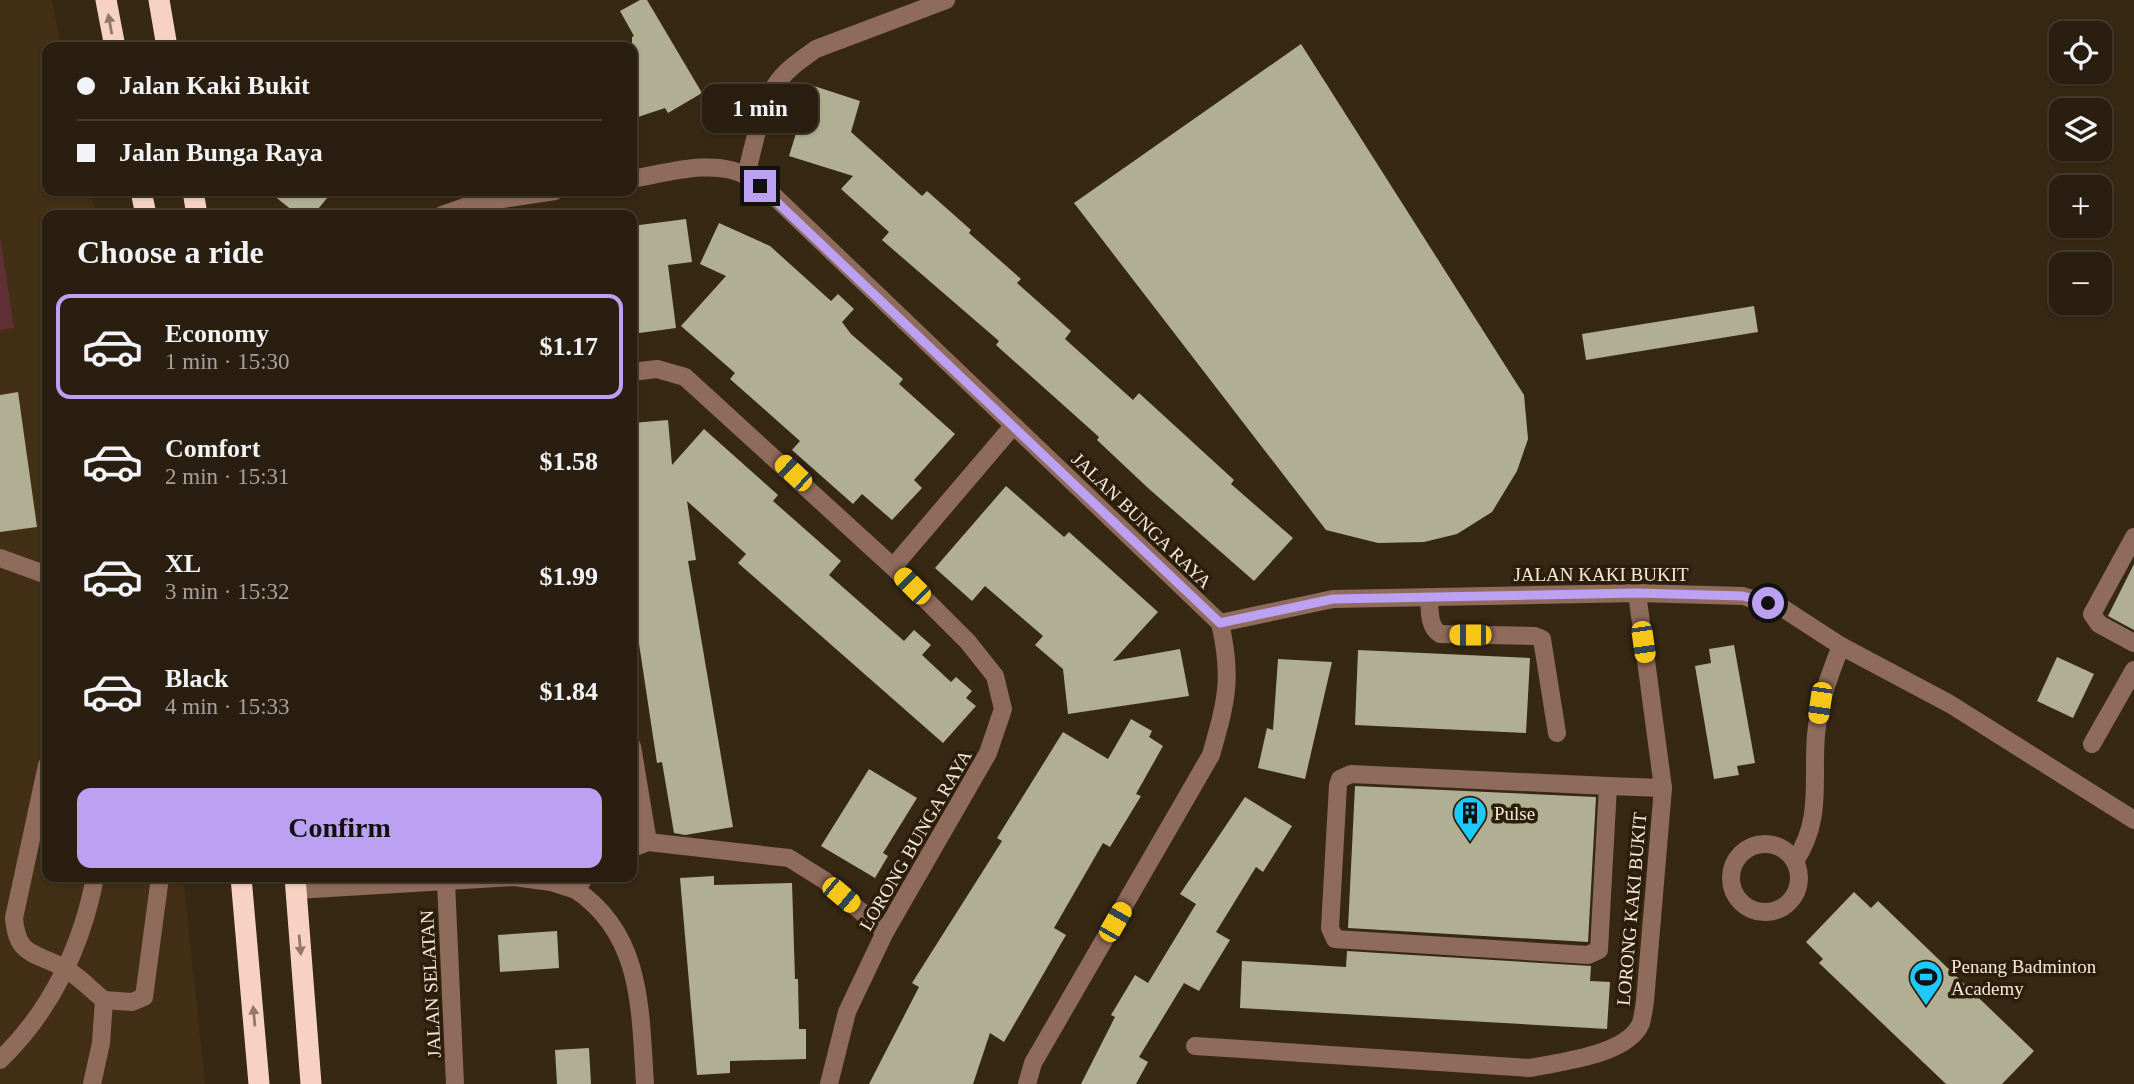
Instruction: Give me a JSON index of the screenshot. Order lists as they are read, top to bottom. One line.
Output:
{"streets":{"street":["JALAN BUNGA RAYA","JALAN KAKI BUKIT","LORONG BUNGA RAYA","LORONG KAKI BUKIT","JALAN SELATAN"]},"crossings":[["JALAN BUNGA RAYA","JALAN KAKI BUKIT"],["JALAN KAKI BUKIT","LORONG KAKI BUKIT"]],"places":{"building":["Pulse"],"sports":["Penang Badminton Academy"]},"page":{"map_buttons":["+","−"],"banner":["Jalan Kaki Bukit","Jalan Bunga Raya"],"bubble":"1 min","heading":"Choose a ride","list":[{"name":"Economy","note":"1 min · 15:30","value":"$1.17"},{"name":"Comfort","note":"2 min · 15:31","value":"$1.58"},{"name":"XL","note":"3 min · 15:32","value":"$1.99"},{"name":"Black","note":"4 min · 15:33","value":"$1.84"}],"buttons":"Confirm"}}
